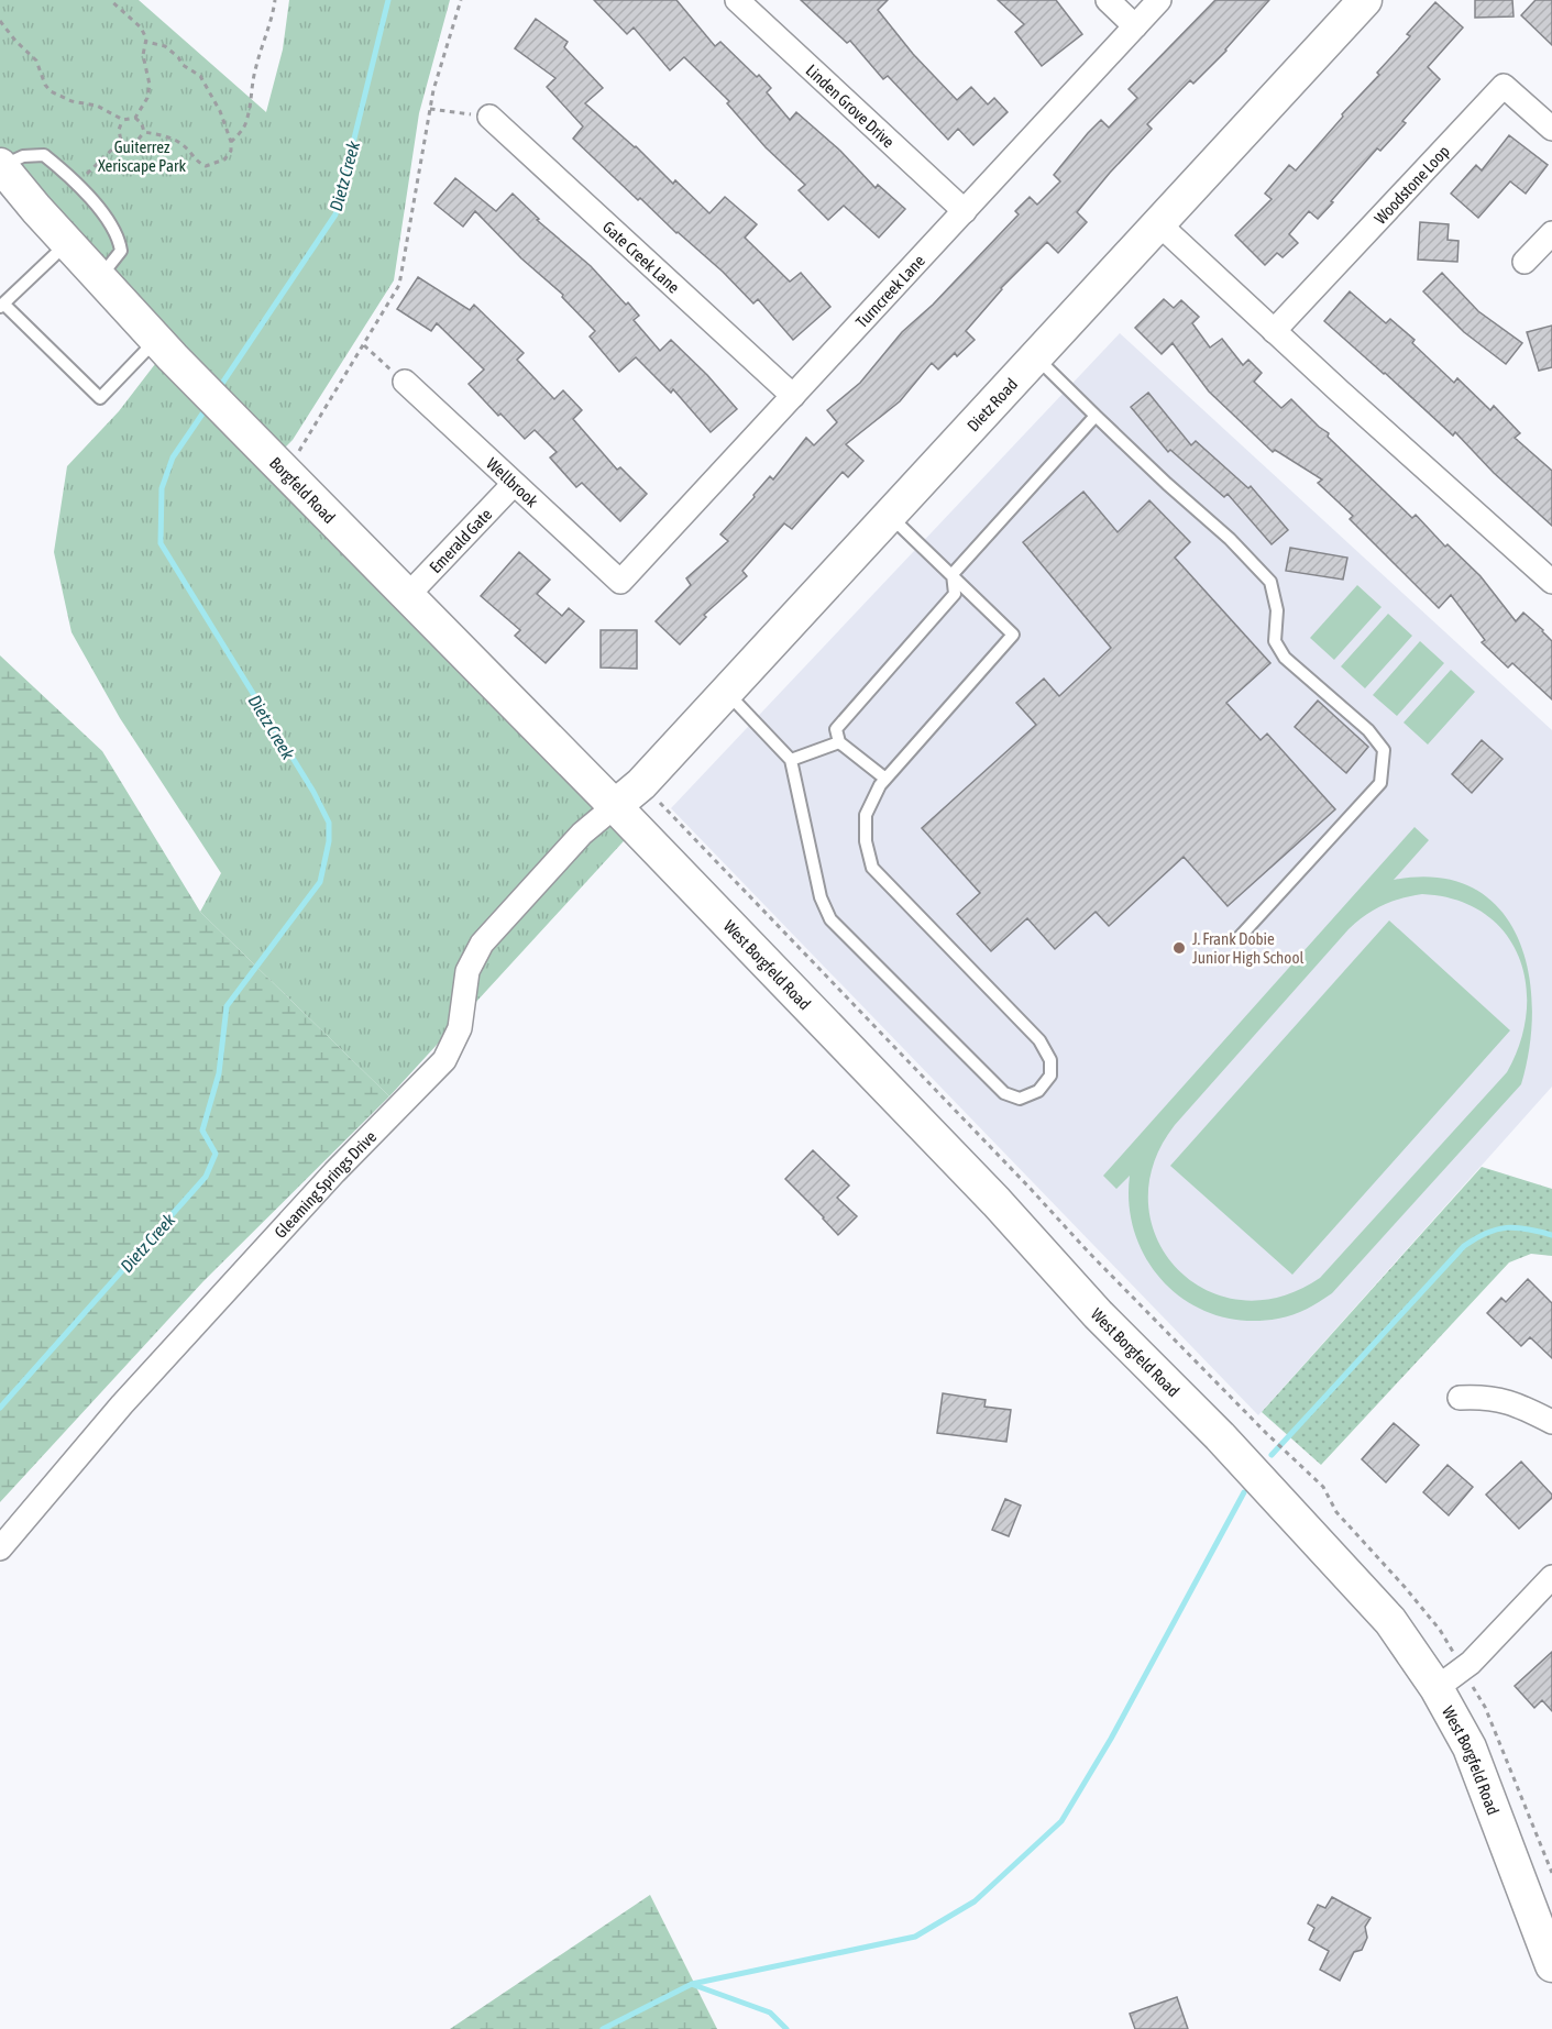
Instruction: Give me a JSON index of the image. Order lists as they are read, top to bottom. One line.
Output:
{"streets":{"street":["Linden Grove Drive","Woodstone Loop","Gate Creek Lane","Turncreek Lane","Dietz Road","Wellbrook","Borgfeld Road","Emerald Gate","West Borgfeld Road","Gleaming Springs Drive"]},"crossings":[["Linden Grove Drive","Turncreek Lane"],["Gate Creek Lane","Turncreek Lane"],["Turncreek Lane","Wellbrook"],["Dietz Road","Borgfeld Road"],["Dietz Road","West Borgfeld Road"],["Dietz Road","Gleaming Springs Drive"],["Wellbrook","Emerald Gate"],["Borgfeld Road","Emerald Gate"],["Borgfeld Road","West Borgfeld Road"],["Borgfeld Road","Gleaming Springs Drive"],["West Borgfeld Road","Gleaming Springs Drive"]],"water":["Dietz Creek"],"parks":["Guiterrez Xeriscape Park"],"places":["J. Frank Dobie Junior High School"]}
